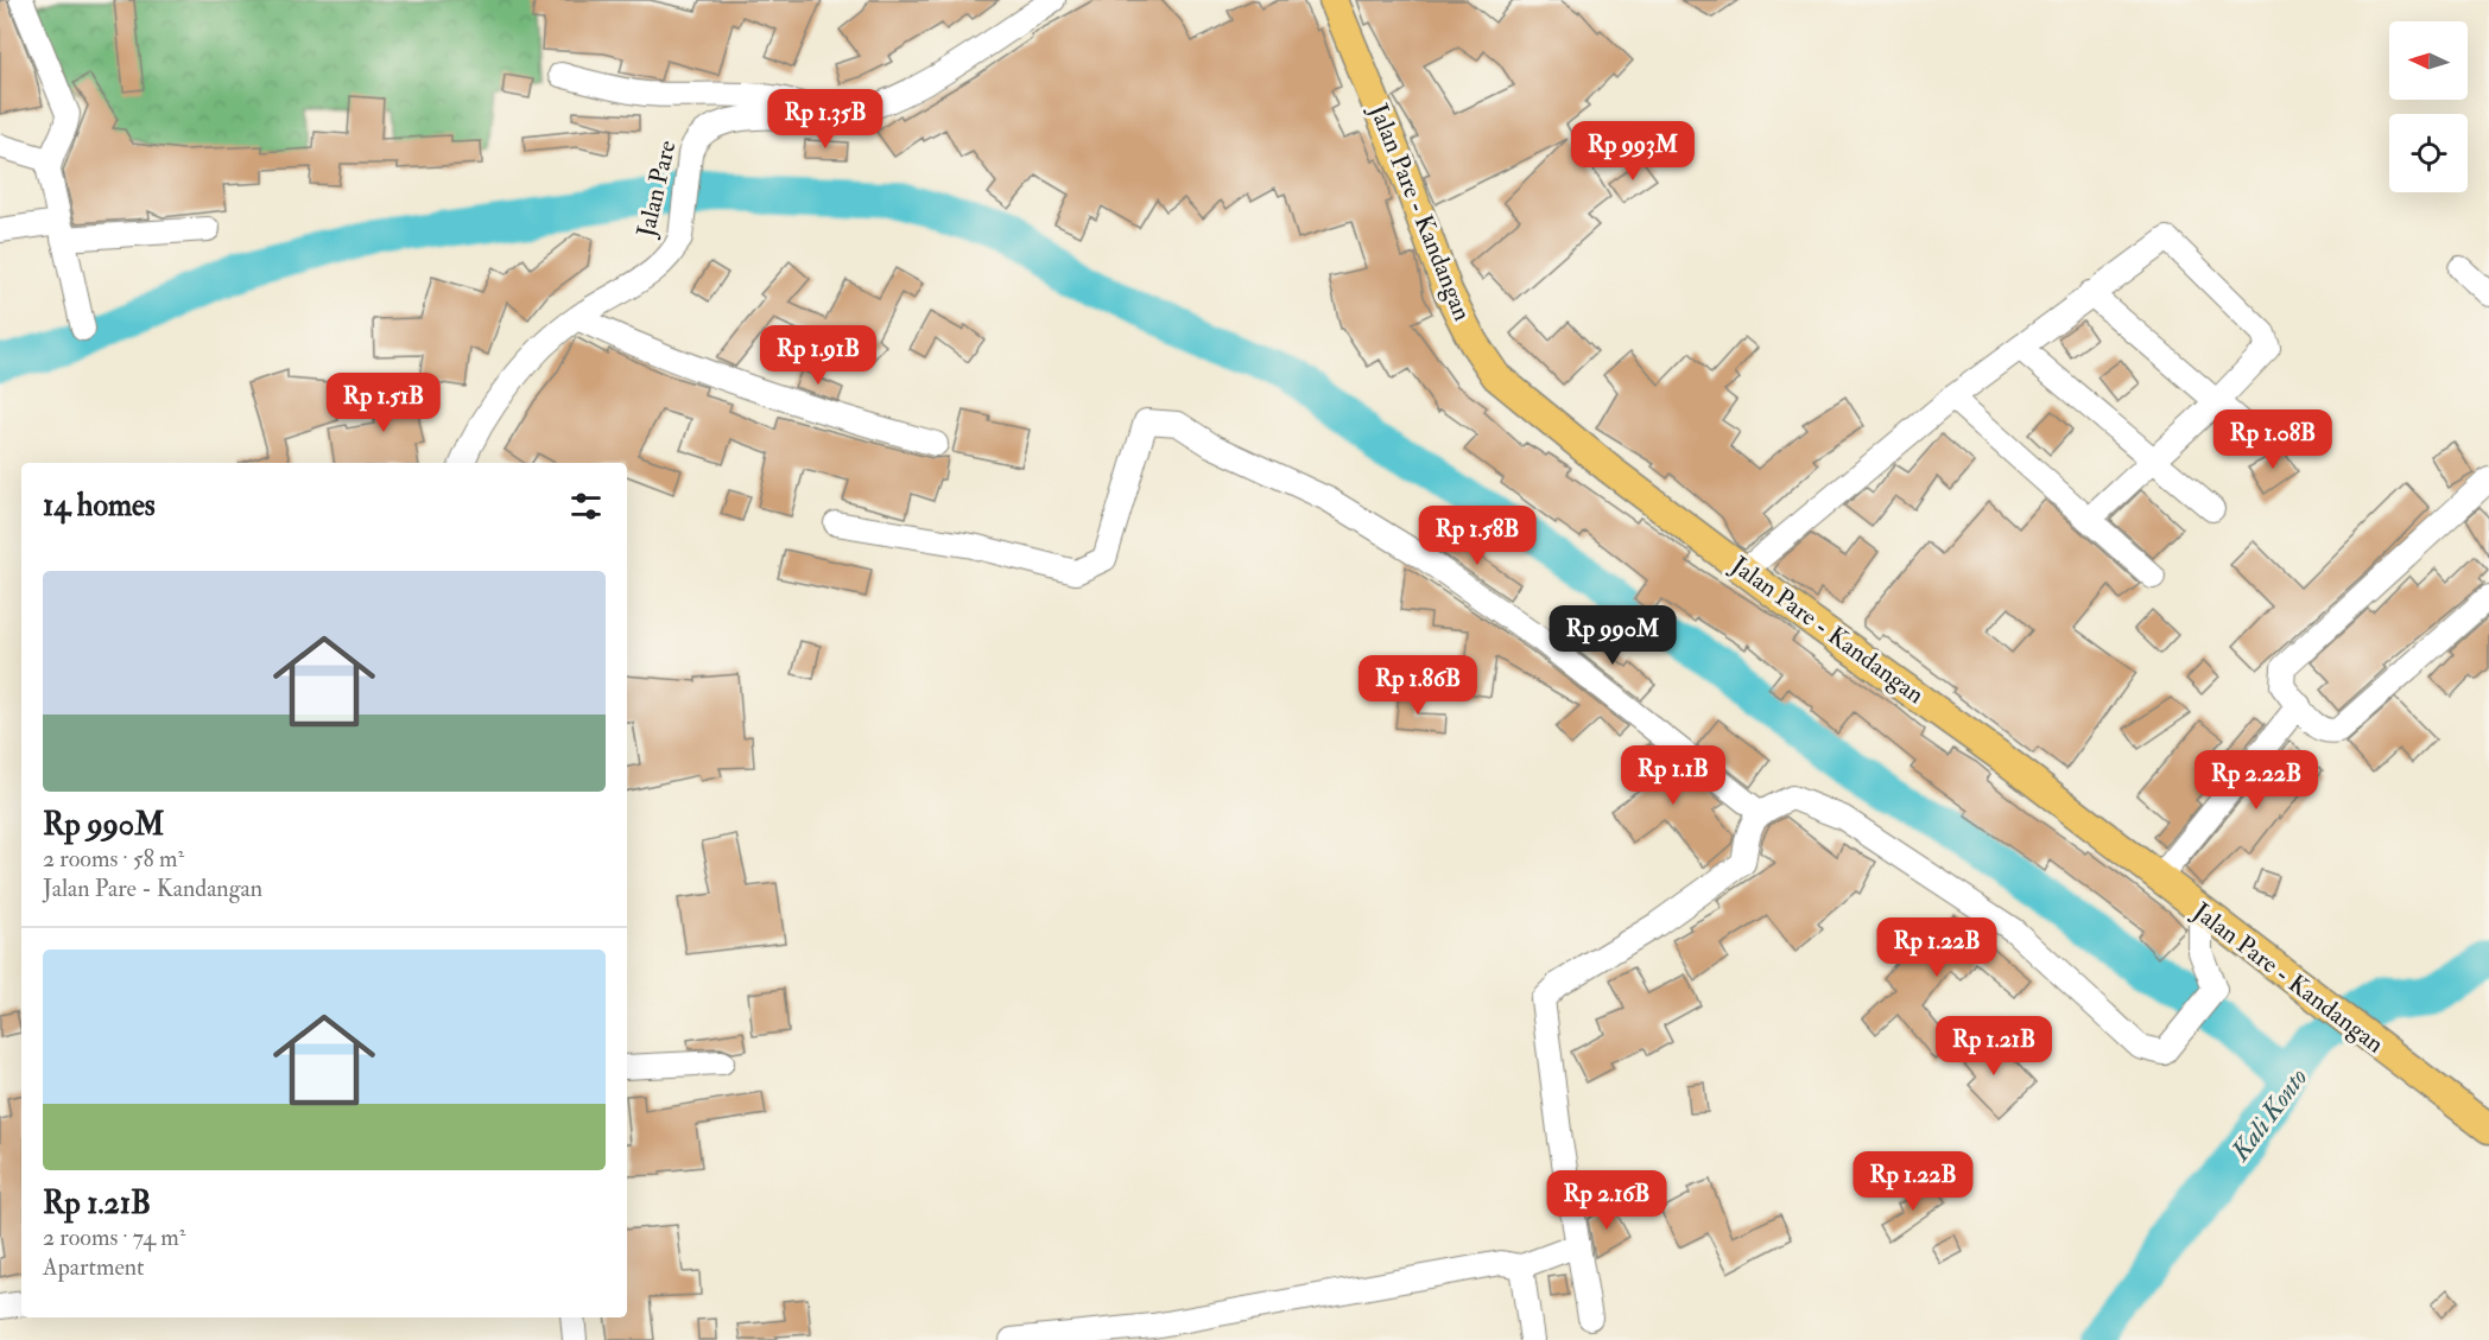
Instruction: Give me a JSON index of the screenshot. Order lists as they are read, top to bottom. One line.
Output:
{"streets":{"main road":["Jalan Pare - Kandangan"],"street":["Jalan Pare"]},"water":["Kali Konto"],"north":"left","page":{"price":["Rp 1.35B","Rp 993M","Rp 1.91B","Rp 1.51B","Rp 1.08B","Rp 1.58B","Rp 990M","Rp 1.86B","Rp 1.1B","Rp 2.22B","Rp 1.22B","Rp 1.21B","Rp 1.22B","Rp 2.16B"],"heading":"14 homes","list":[{"name":"Rp 990M","note":"2 rooms · 58 m² · Jalan Pare - Kandangan"},{"name":"Rp 1.21B","note":"2 rooms · 74 m² · Apartment"}]}}
